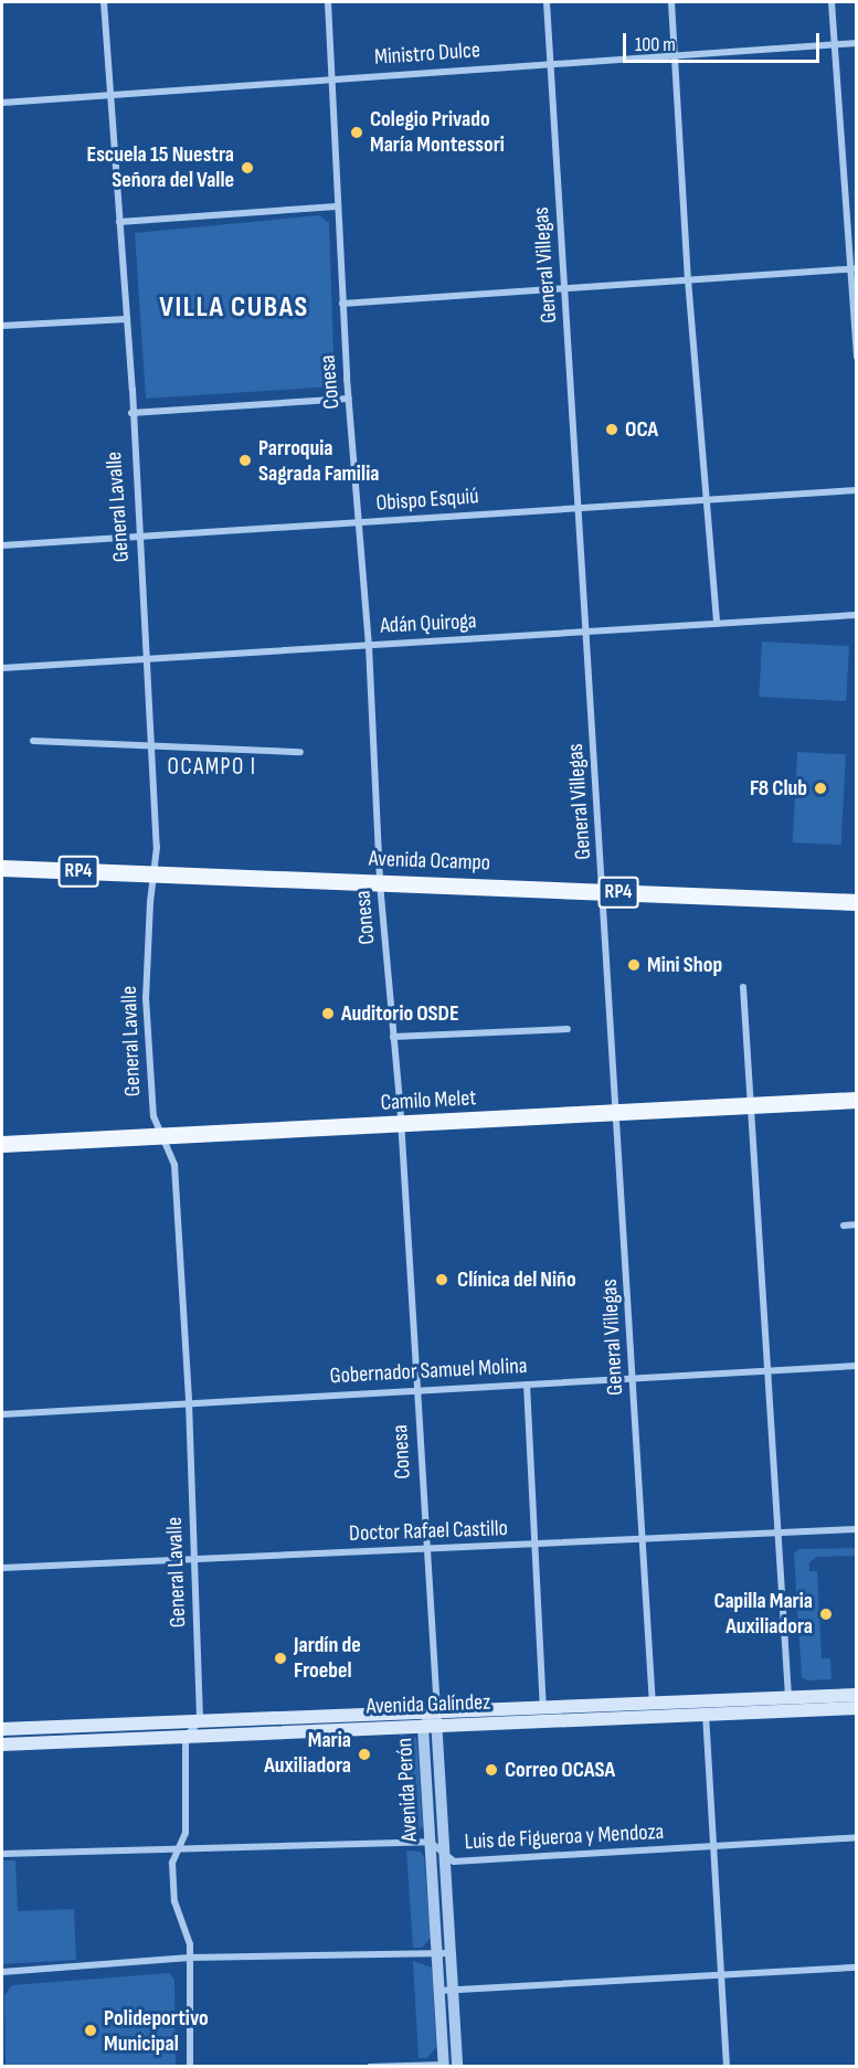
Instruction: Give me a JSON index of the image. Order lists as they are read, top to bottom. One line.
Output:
{"streets":{"main road":["Avenida Ocampo","RP4","Camilo Melet","Avenida Galíndez"],"street":["Ministro Dulce","General Villegas","Conesa","Obispo Esquiú","General Lavalle","Adán Quiroga","Gobernador Samuel Molina","Doctor Rafael Castillo","Avenida Perón","Luis de Figueroa y Mendoza"]},"crossings":[["Ministro Dulce","General Villegas"],["Ministro Dulce","Conesa"],["Ministro Dulce","General Lavalle"],["General Villegas","Obispo Esquiú"],["General Villegas","Adán Quiroga"],["General Villegas","Avenida Ocampo"],["General Villegas","Camilo Melet"],["General Villegas","Gobernador Samuel Molina"],["General Villegas","Doctor Rafael Castillo"],["General Villegas","Avenida Galíndez"],["Conesa","Obispo Esquiú"],["Conesa","Adán Quiroga"],["Conesa","Avenida Ocampo"],["Conesa","Camilo Melet"],["Conesa","Gobernador Samuel Molina"],["Conesa","Doctor Rafael Castillo"],["Conesa","Avenida Galíndez"],["Conesa","Avenida Perón"],["Obispo Esquiú","General Lavalle"],["General Lavalle","Adán Quiroga"],["General Lavalle","Avenida Ocampo"],["General Lavalle","Camilo Melet"],["General Lavalle","Gobernador Samuel Molina"],["General Lavalle","Doctor Rafael Castillo"],["General Lavalle","Avenida Galíndez"],["Avenida Galíndez","Avenida Perón"],["Avenida Perón","Luis de Figueroa y Mendoza"]],"districts":["VILLA CUBAS","OCAMPO I"],"places":["Colegio Privado María Montessori","Escuela 15 Nuestra Señora del Valle","OCA","Parroquia Sagrada Familia","F8 Club","Mini Shop","Auditorio OSDE","Clínica del Niño","Capilla Maria Auxiliadora","Jardín de Froebel","Maria Auxiliadora","Correo OCASA","Polideportivo Municipal"],"scale_bar":"100 m"}
